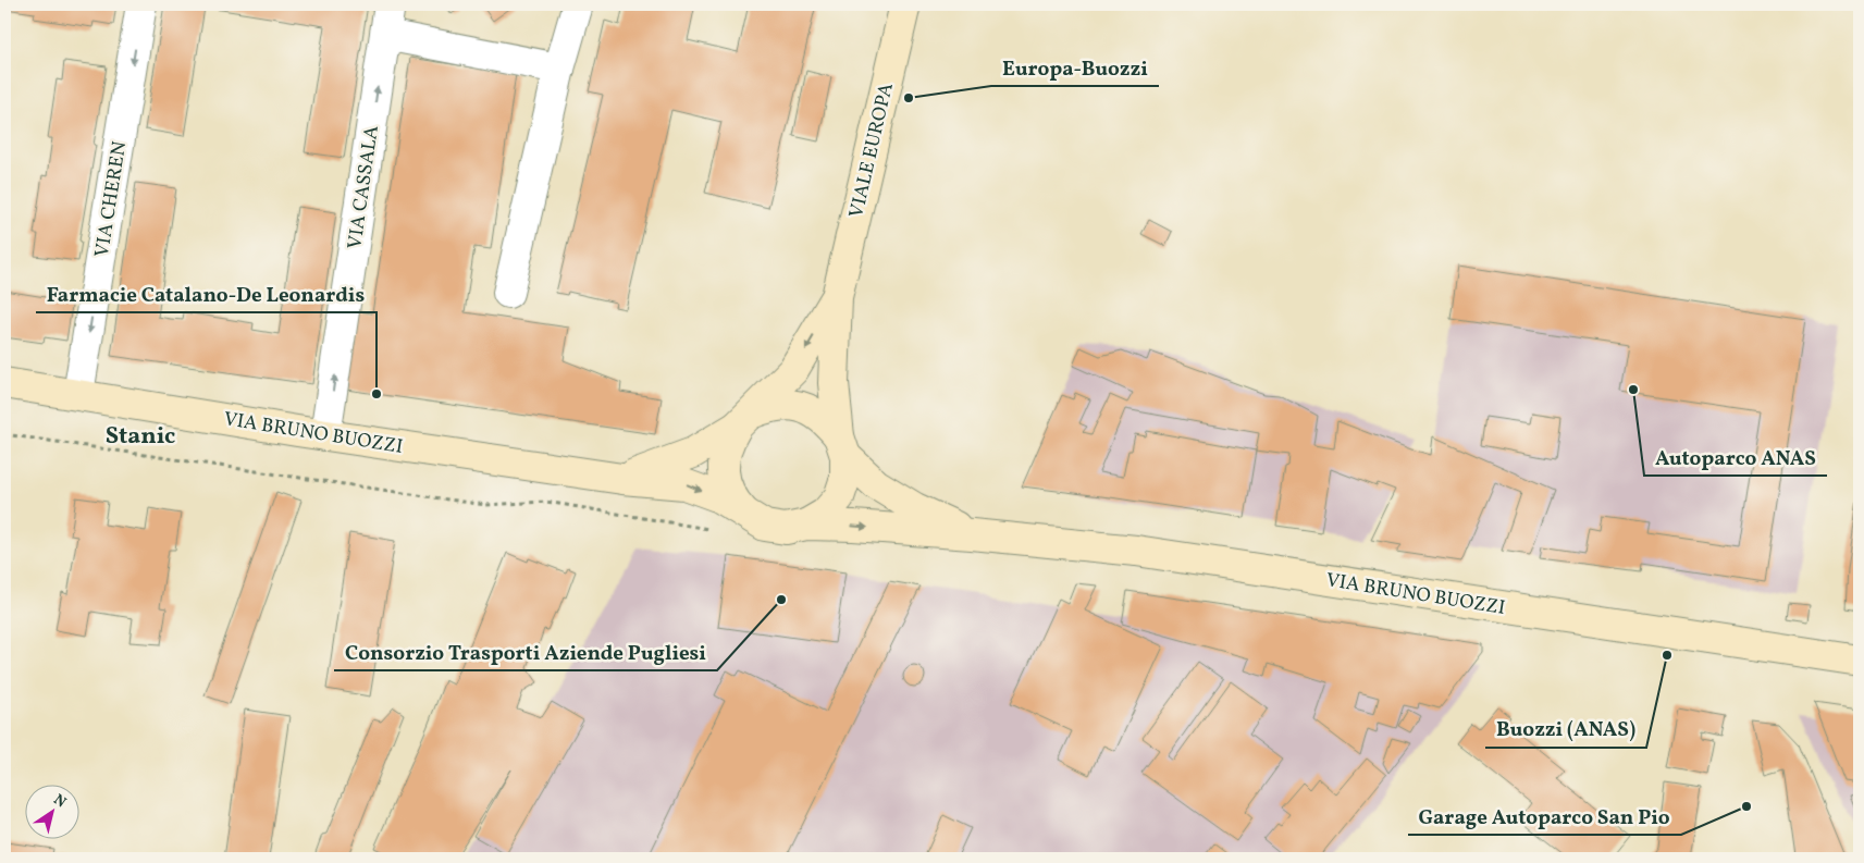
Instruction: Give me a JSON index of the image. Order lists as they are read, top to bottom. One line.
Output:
{"streets":{"main road":["VIALE EUROPA","VIA BRUNO BUOZZI"],"street":["VIA CASSALA","VIA CHEREN"]},"crossings":[["VIA CASSALA","VIA BRUNO BUOZZI"],["VIA CHEREN","VIA BRUNO BUOZZI"]],"one_way":["VIA CHEREN"],"districts":["Stanic"],"places":["Europa-Buozzi","Autoparco ANAS","Farmacie Catalano-De Leonardis","Consorzio Trasporti Aziende Pugliesi","Buozzi (ANAS)","Garage Autoparco San Pio"],"north":"top right"}
